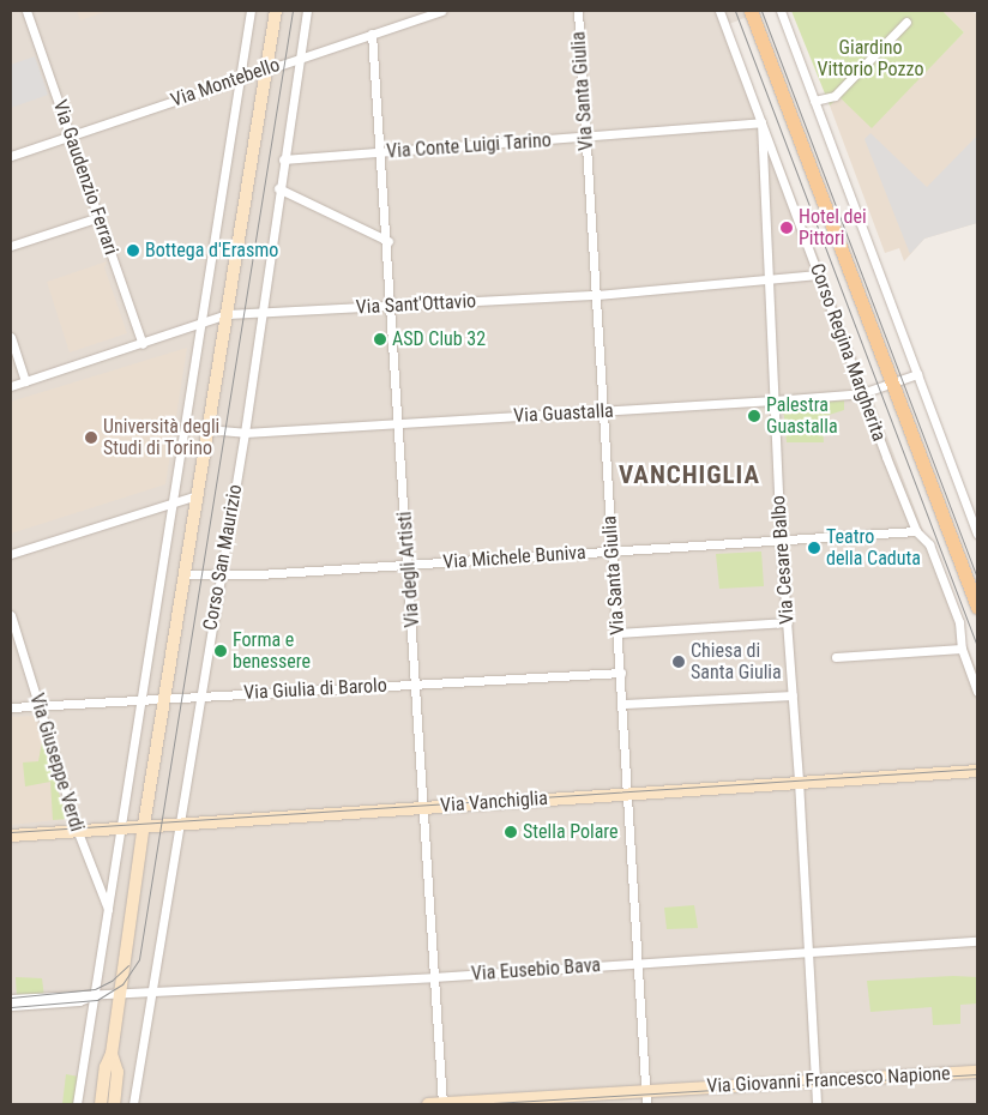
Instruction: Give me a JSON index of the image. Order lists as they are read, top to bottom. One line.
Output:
{"streets":{"main road":["Corso Regina Margherita"],"street":["Via Montebello","Via Santa Giulia","Via Conte Luigi Tarino","Via Gaudenzio Ferrari","Via Sant'Ottavio","Via Guastalla","Corso San Maurizio","Via Michele Buniva","Via Cesare Balbo","Via degli Artisti","Via Giulia di Barolo","Via Giuseppe Verdi","Via Vanchiglia","Via Eusebio Bava","Via Giovanni Francesco Napione"]},"crossings":[["Via Montebello","Via Gaudenzio Ferrari"],["Via Montebello","Corso San Maurizio"],["Via Montebello","Via degli Artisti"],["Via Santa Giulia","Via Conte Luigi Tarino"],["Via Santa Giulia","Via Sant'Ottavio"],["Via Santa Giulia","Via Guastalla"],["Via Santa Giulia","Via Michele Buniva"],["Via Santa Giulia","Via Giulia di Barolo"],["Via Santa Giulia","Via Vanchiglia"],["Via Santa Giulia","Via Eusebio Bava"],["Via Santa Giulia","Via Giovanni Francesco Napione"],["Via Conte Luigi Tarino","Corso Regina Margherita"],["Via Conte Luigi Tarino","Corso San Maurizio"],["Via Conte Luigi Tarino","Via Cesare Balbo"],["Via Conte Luigi Tarino","Via degli Artisti"],["Via Gaudenzio Ferrari","Via Sant'Ottavio"],["Via Sant'Ottavio","Corso Regina Margherita"],["Via Sant'Ottavio","Corso San Maurizio"],["Via Sant'Ottavio","Via Cesare Balbo"],["Via Sant'Ottavio","Via degli Artisti"],["Corso Regina Margherita","Via Guastalla"],["Corso Regina Margherita","Via Michele Buniva"],["Corso Regina Margherita","Via Cesare Balbo"],["Via Guastalla","Corso San Maurizio"],["Via Guastalla","Via Cesare Balbo"],["Via Guastalla","Via degli Artisti"],["Corso San Maurizio","Via Michele Buniva"],["Corso San Maurizio","Via Giulia di Barolo"],["Corso San Maurizio","Via Vanchiglia"],["Corso San Maurizio","Via Eusebio Bava"],["Via Michele Buniva","Via Cesare Balbo"],["Via Michele Buniva","Via degli Artisti"],["Via Cesare Balbo","Via Vanchiglia"],["Via Cesare Balbo","Via Eusebio Bava"],["Via Cesare Balbo","Via Giovanni Francesco Napione"],["Via degli Artisti","Via Giulia di Barolo"],["Via degli Artisti","Via Vanchiglia"],["Via degli Artisti","Via Eusebio Bava"],["Via degli Artisti","Via Giovanni Francesco Napione"],["Via Giulia di Barolo","Via Giuseppe Verdi"],["Via Giuseppe Verdi","Via Vanchiglia"]],"districts":["VANCHIGLIA"],"parks":["Giardino Vittorio Pozzo"],"places":["Hotel dei Pittori","Bottega d'Erasmo","ASD Club 32","Palestra Guastalla","Università degli Studi di Torino","Teatro della Caduta","Forma e benessere","Chiesa di Santa Giulia","Stella Polare"]}
